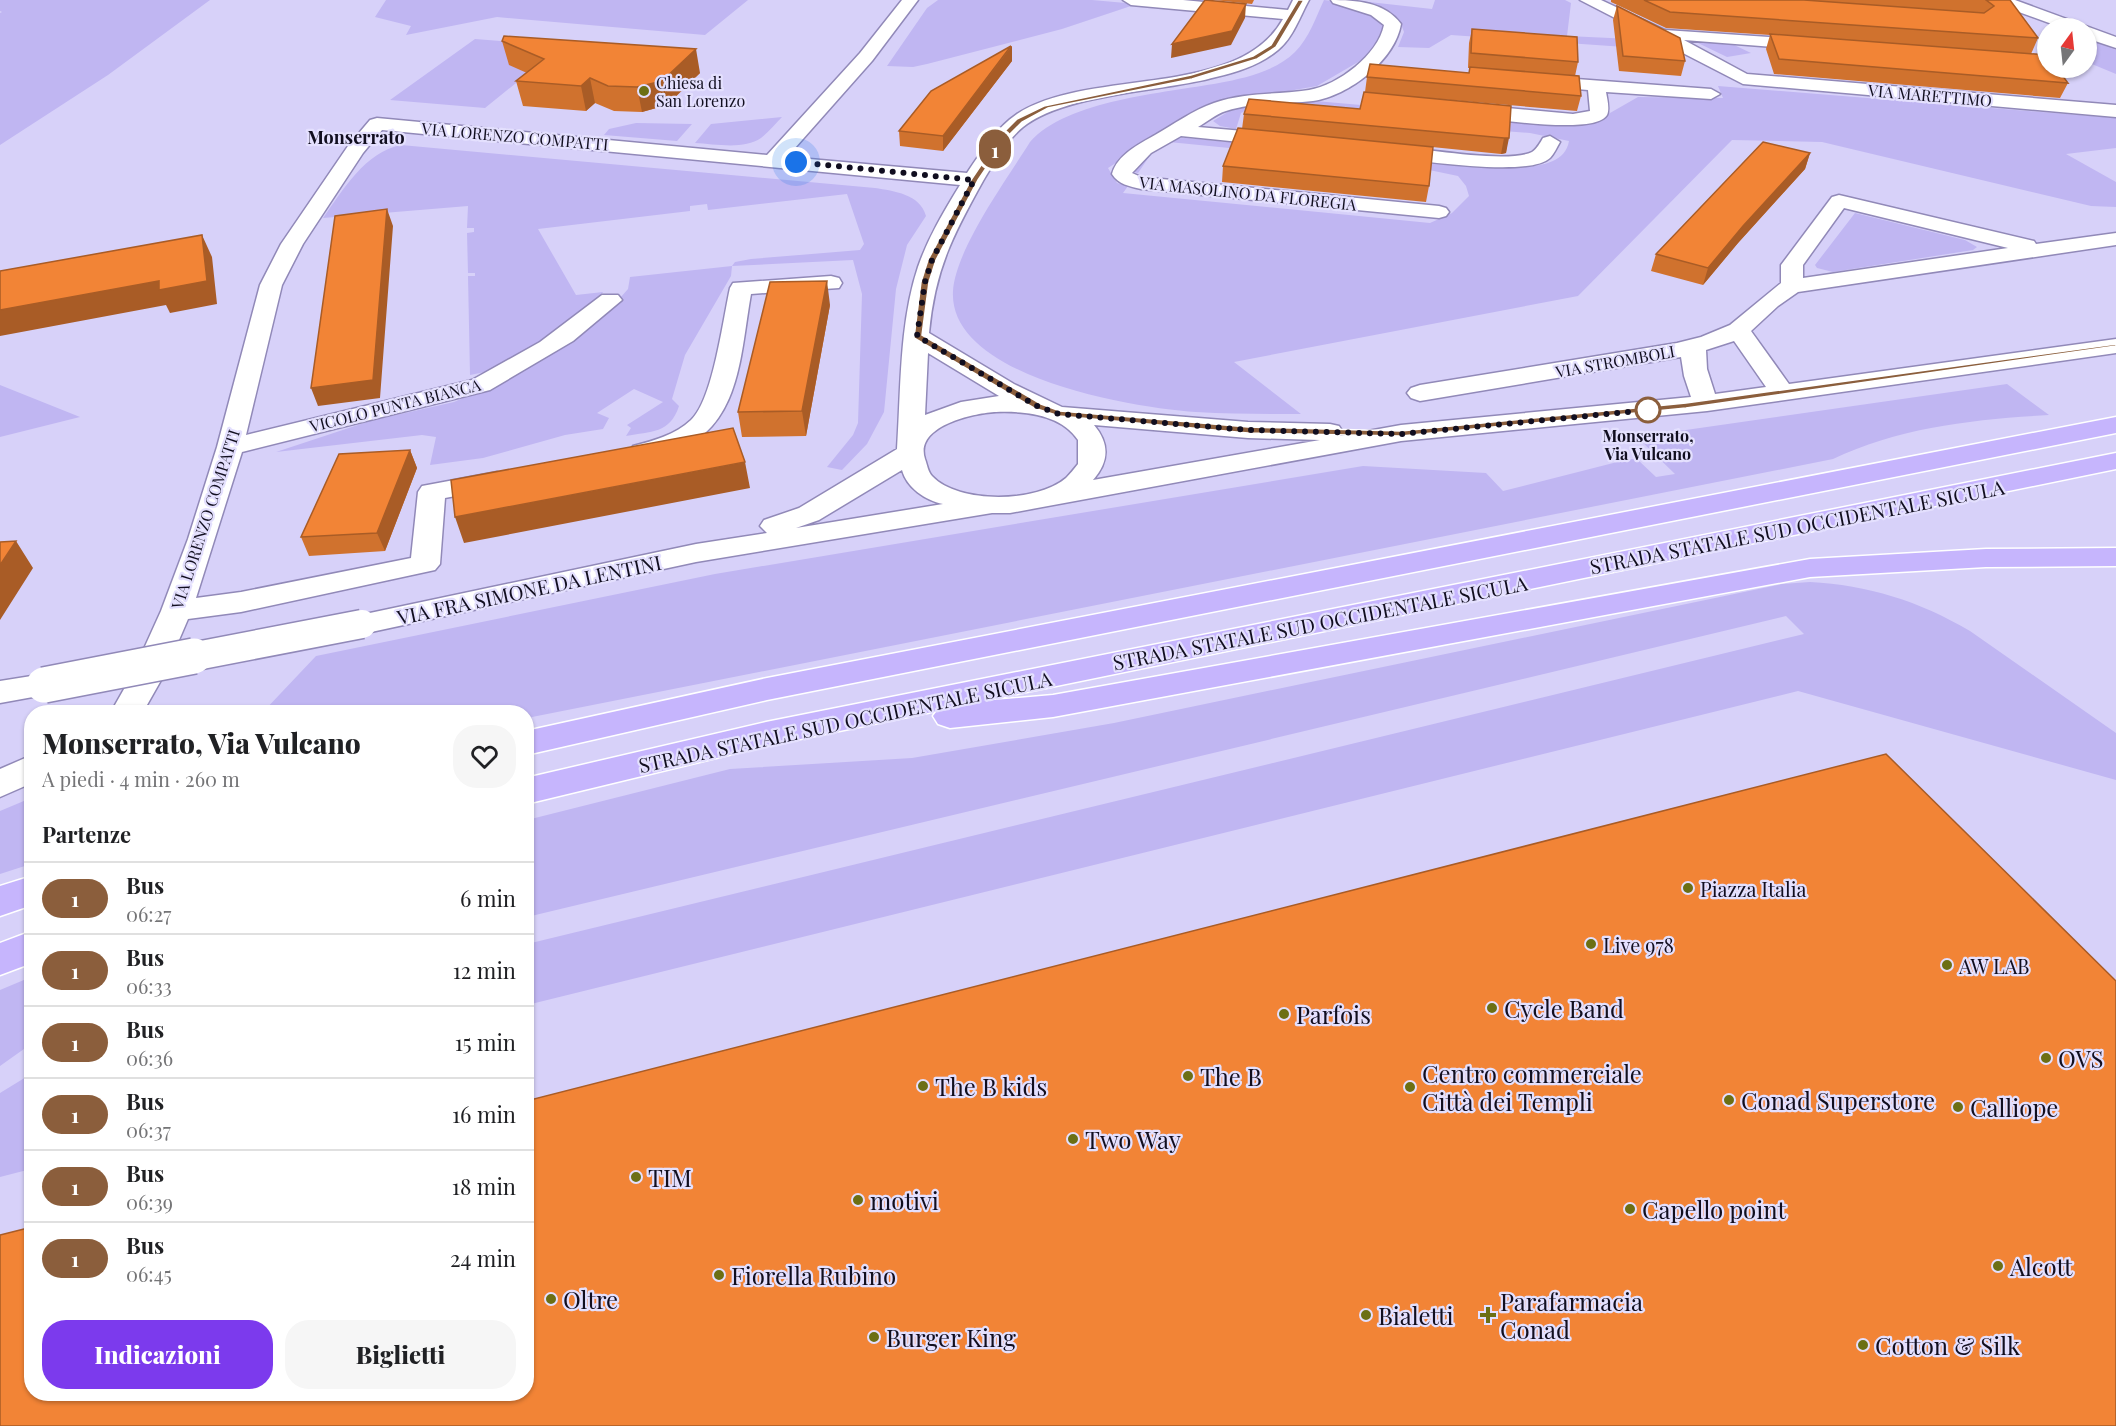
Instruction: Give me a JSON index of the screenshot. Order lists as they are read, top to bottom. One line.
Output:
{"streets":{"main road":["STRADA STATALE SUD OCCIDENTALE SICULA"],"street":["VIA MARETTIMO","VIA LORENZO COMPATTI","VIA MASOLINO DA FLOREGIA","VIA STROMBOLI","VICOLO PUNTA BIANCA","VIA FRA SIMONE DA LENTINI"]},"crossings":[["VIA LORENZO COMPATTI","VICOLO PUNTA BIANCA"]],"districts":["Monserrato"],"places":{"other":["Chiesa di San Lorenzo","Monserrato, Via Vulcano","Piazza Italia","Live 978","AW LAB","Cycle Band","Parfois","OVS","The B","The B kids","Centro commerciale Città dei Templi","Conad Superstore","Calliope","Two Way","TIM","motivi","Capello point","Alcott","Fiorella Rubino","Oltre","Bialetti","Burger King","Cotton & Silk"],"health":["Parafarmacia Conad"]},"lines":["bus line 1"],"north":"top","page":{"on_map":"1","heading":[["Monserrato, Via Vulcano","A piedi · 4 min · 260 m"],"Partenze"],"list":[{"mark":"1","name":"Bus","note":"06:27","value":"6 min"},{"mark":"1","name":"Bus","note":"06:33","value":"12 min"},{"mark":"1","name":"Bus","note":"06:36","value":"15 min"},{"mark":"1","name":"Bus","note":"06:37","value":"16 min"},{"mark":"1","name":"Bus","note":"06:39","value":"18 min"},{"mark":"1","name":"Bus","note":"06:45","value":"24 min"}],"buttons":["Indicazioni","Biglietti"]}}
